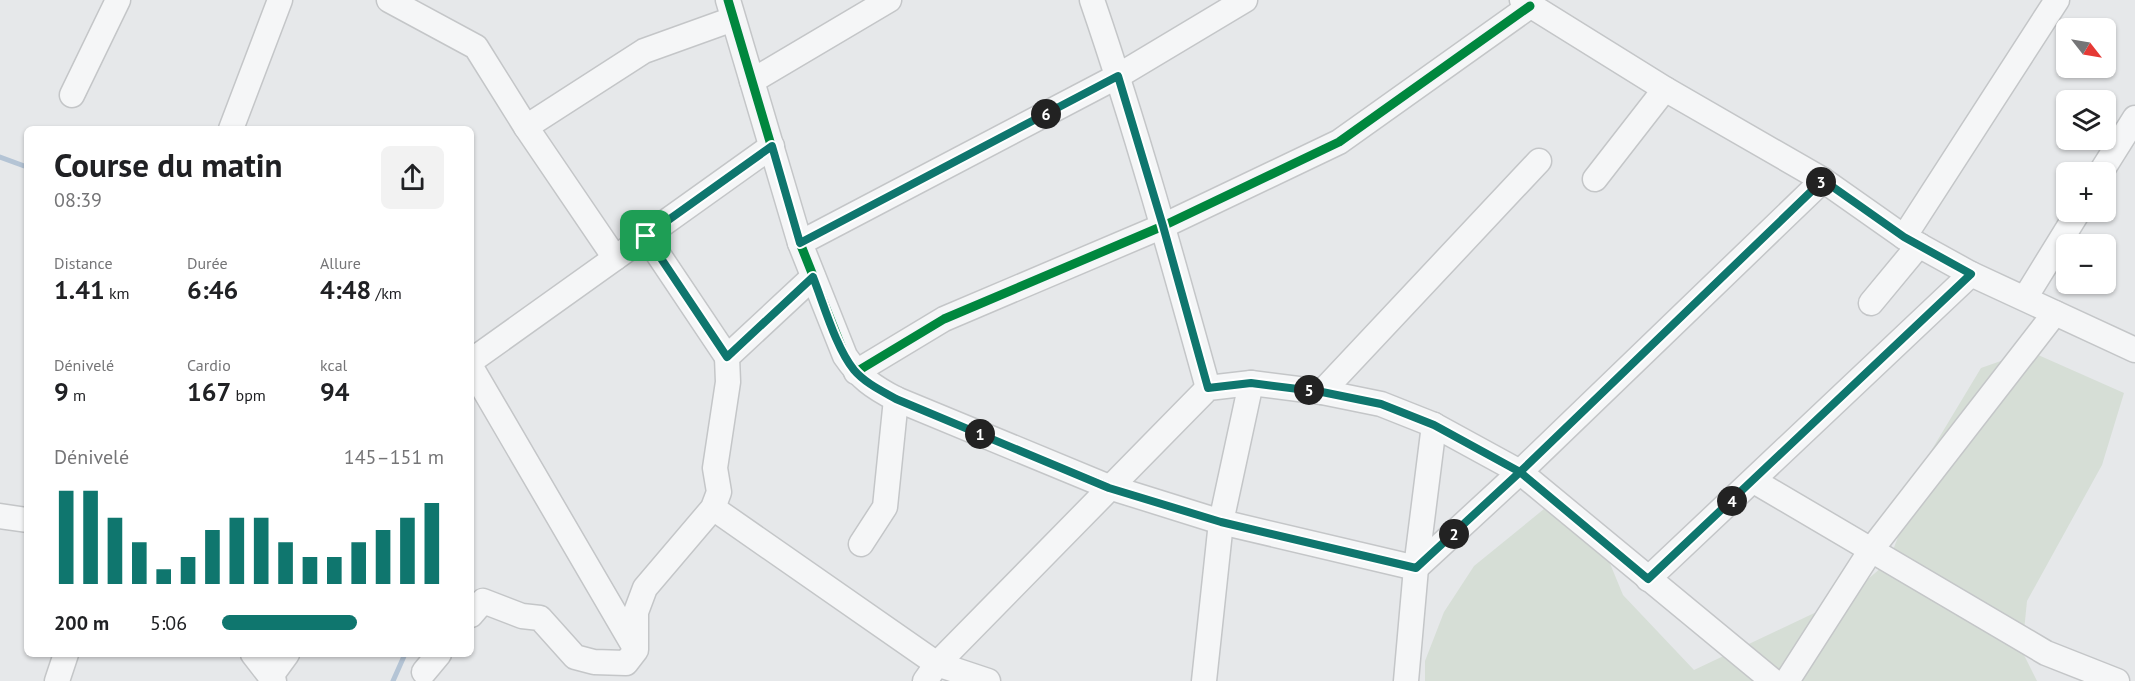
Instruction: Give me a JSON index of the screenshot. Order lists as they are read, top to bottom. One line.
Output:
{"north":"bottom right","page":{"map_buttons":["+","−"],"pins":["6","3","5","1","4","2"],"heading":["Course du matin","08:39"],"stats":[["Distance","1.41 km"],["Durée","6:46"],["Allure","4:48 /km"],["Dénivelé","9 m"],["Cardio","167 bpm"],["kcal","94"]],"chart":["Dénivelé","145–151 m"],"list":[{"name":"200 m","note":"5:06"}]}}
